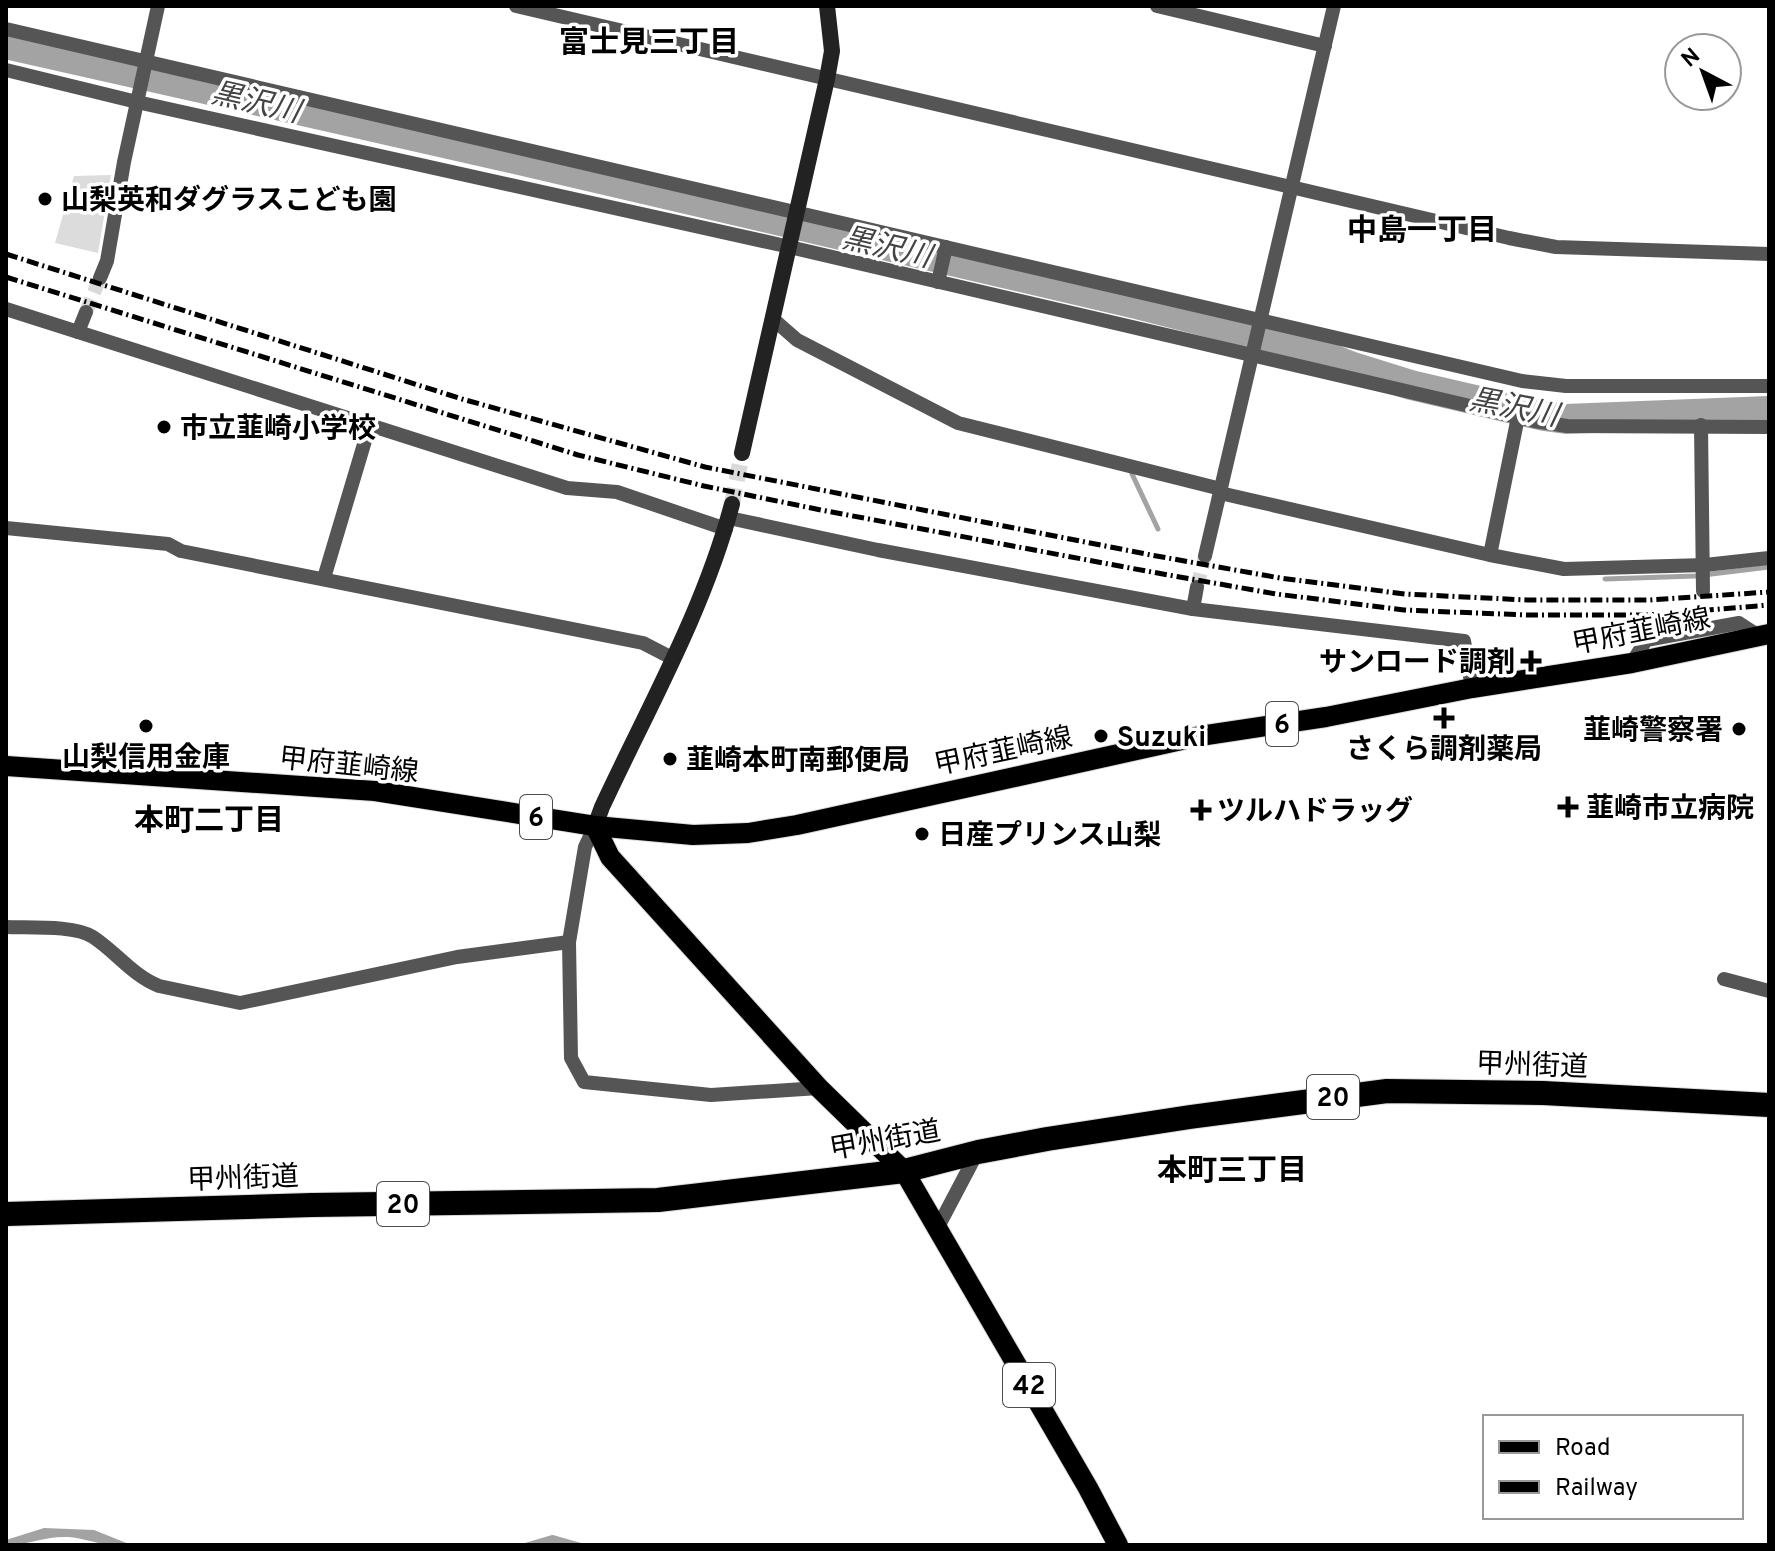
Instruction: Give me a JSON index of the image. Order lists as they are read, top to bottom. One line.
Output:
{"streets":{"highway":["甲州街道","20"],"main road":["甲府韮崎線","6","42"]},"crossings":[["甲州街道","42"]],"districts":["富士見三丁目","中島一丁目","本町二丁目","本町三丁目"],"water":["黒沢川"],"places":{"other":["山梨英和ダグラスこども園","市立韮崎小学校","山梨信用金庫","韮崎警察署","Suzuki","韮崎本町南郵便局","日産プリンス山梨"],"health":["サンロード調剤","さくら調剤薬局","韮崎市立病院","ツルハドラッグ"]},"legend":["Road","Railway"],"north":"top left"}
